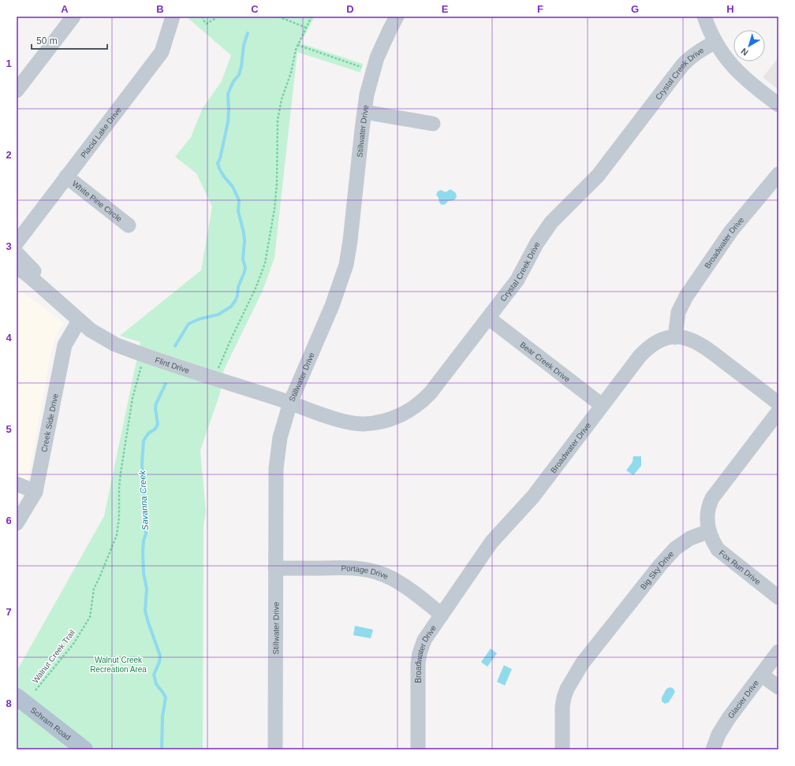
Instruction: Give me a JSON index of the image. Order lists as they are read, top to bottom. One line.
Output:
{"streets":{"main road":["Schram Road"],"street":["Crystal Creek Drive","Stillwater Drive","Placid Lake Drive","White Pine Circle","Broadwater Drive","Bear Creek Drive","Flint Drive","Creek Side Drive","Fox Run Drive","Big Sky Drive","Portage Drive","Glacier Drive"],"path":["Walnut Creek Trail"]},"crossings":[["Crystal Creek Drive","Stillwater Drive"],["Crystal Creek Drive","Bear Creek Drive"],["Crystal Creek Drive","Flint Drive"],["Stillwater Drive","Flint Drive"],["Stillwater Drive","Portage Drive"],["Placid Lake Drive","White Pine Circle"],["Broadwater Drive","Bear Creek Drive"],["Broadwater Drive","Portage Drive"],["Flint Drive","Creek Side Drive"],["Fox Run Drive","Big Sky Drive"]],"water":["Savanna Creek"],"parks":["Walnut Creek Recreation Area"],"scale_bar":"50 m","north":"bottom left","grid":{"columns":["A","B","C","D","E","F","G","H"],"rows":["1","2","3","4","5","6","7","8"]}}
